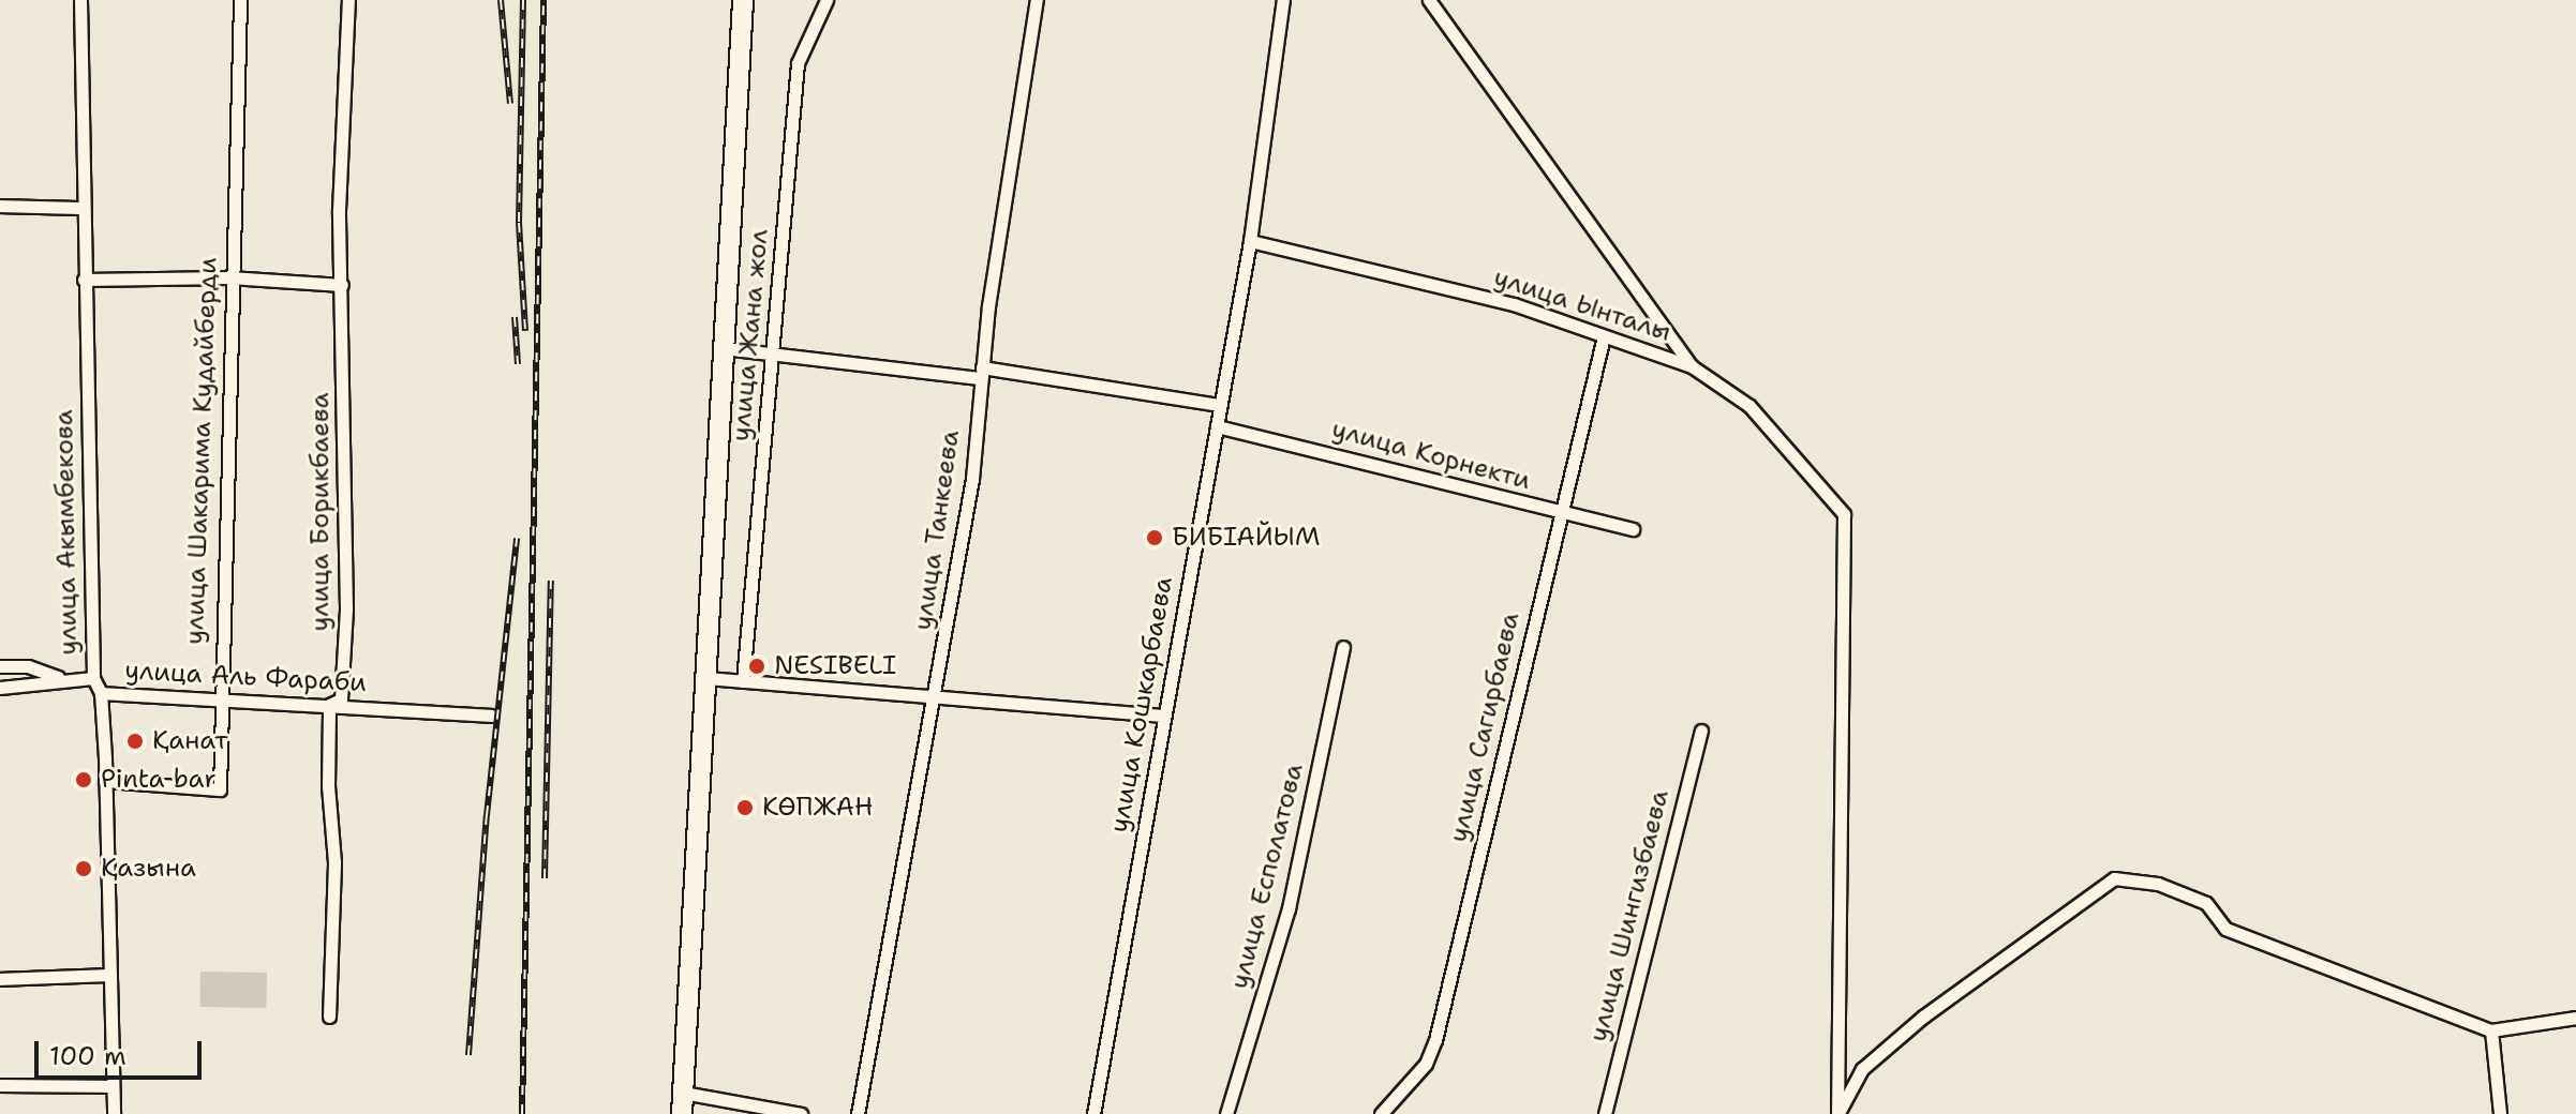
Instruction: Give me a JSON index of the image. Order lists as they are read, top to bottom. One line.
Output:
{"streets":{"street":["улица Ынталы","улица Жана жол","улица Шакарима Кудайберди","улица Корнекти","улица Борикбаева","улица Танкеева","улица Акымбекова","улица Аль Фараби","улица Кошкарбаева","улица Сагирбаева","улица Есполатова","улица Шингизбаева"]},"crossings":[["улица Ынталы","улица Кошкарбаева"],["улица Ынталы","улица Сагирбаева"],["улица Шакарима Кудайберди","улица Акымбекова"],["улица Шакарима Кудайберди","улица Аль Фараби"],["улица Корнекти","улица Кошкарбаева"],["улица Корнекти","улица Сагирбаева"],["улица Борикбаева","улица Аль Фараби"],["улица Акымбекова","улица Аль Фараби"]],"places":["БИБІАЙЫМ","NESIBELI","Қанат","Pinta bar","КӨПЖАН","Қазына"],"scale_bar":"100 m"}
